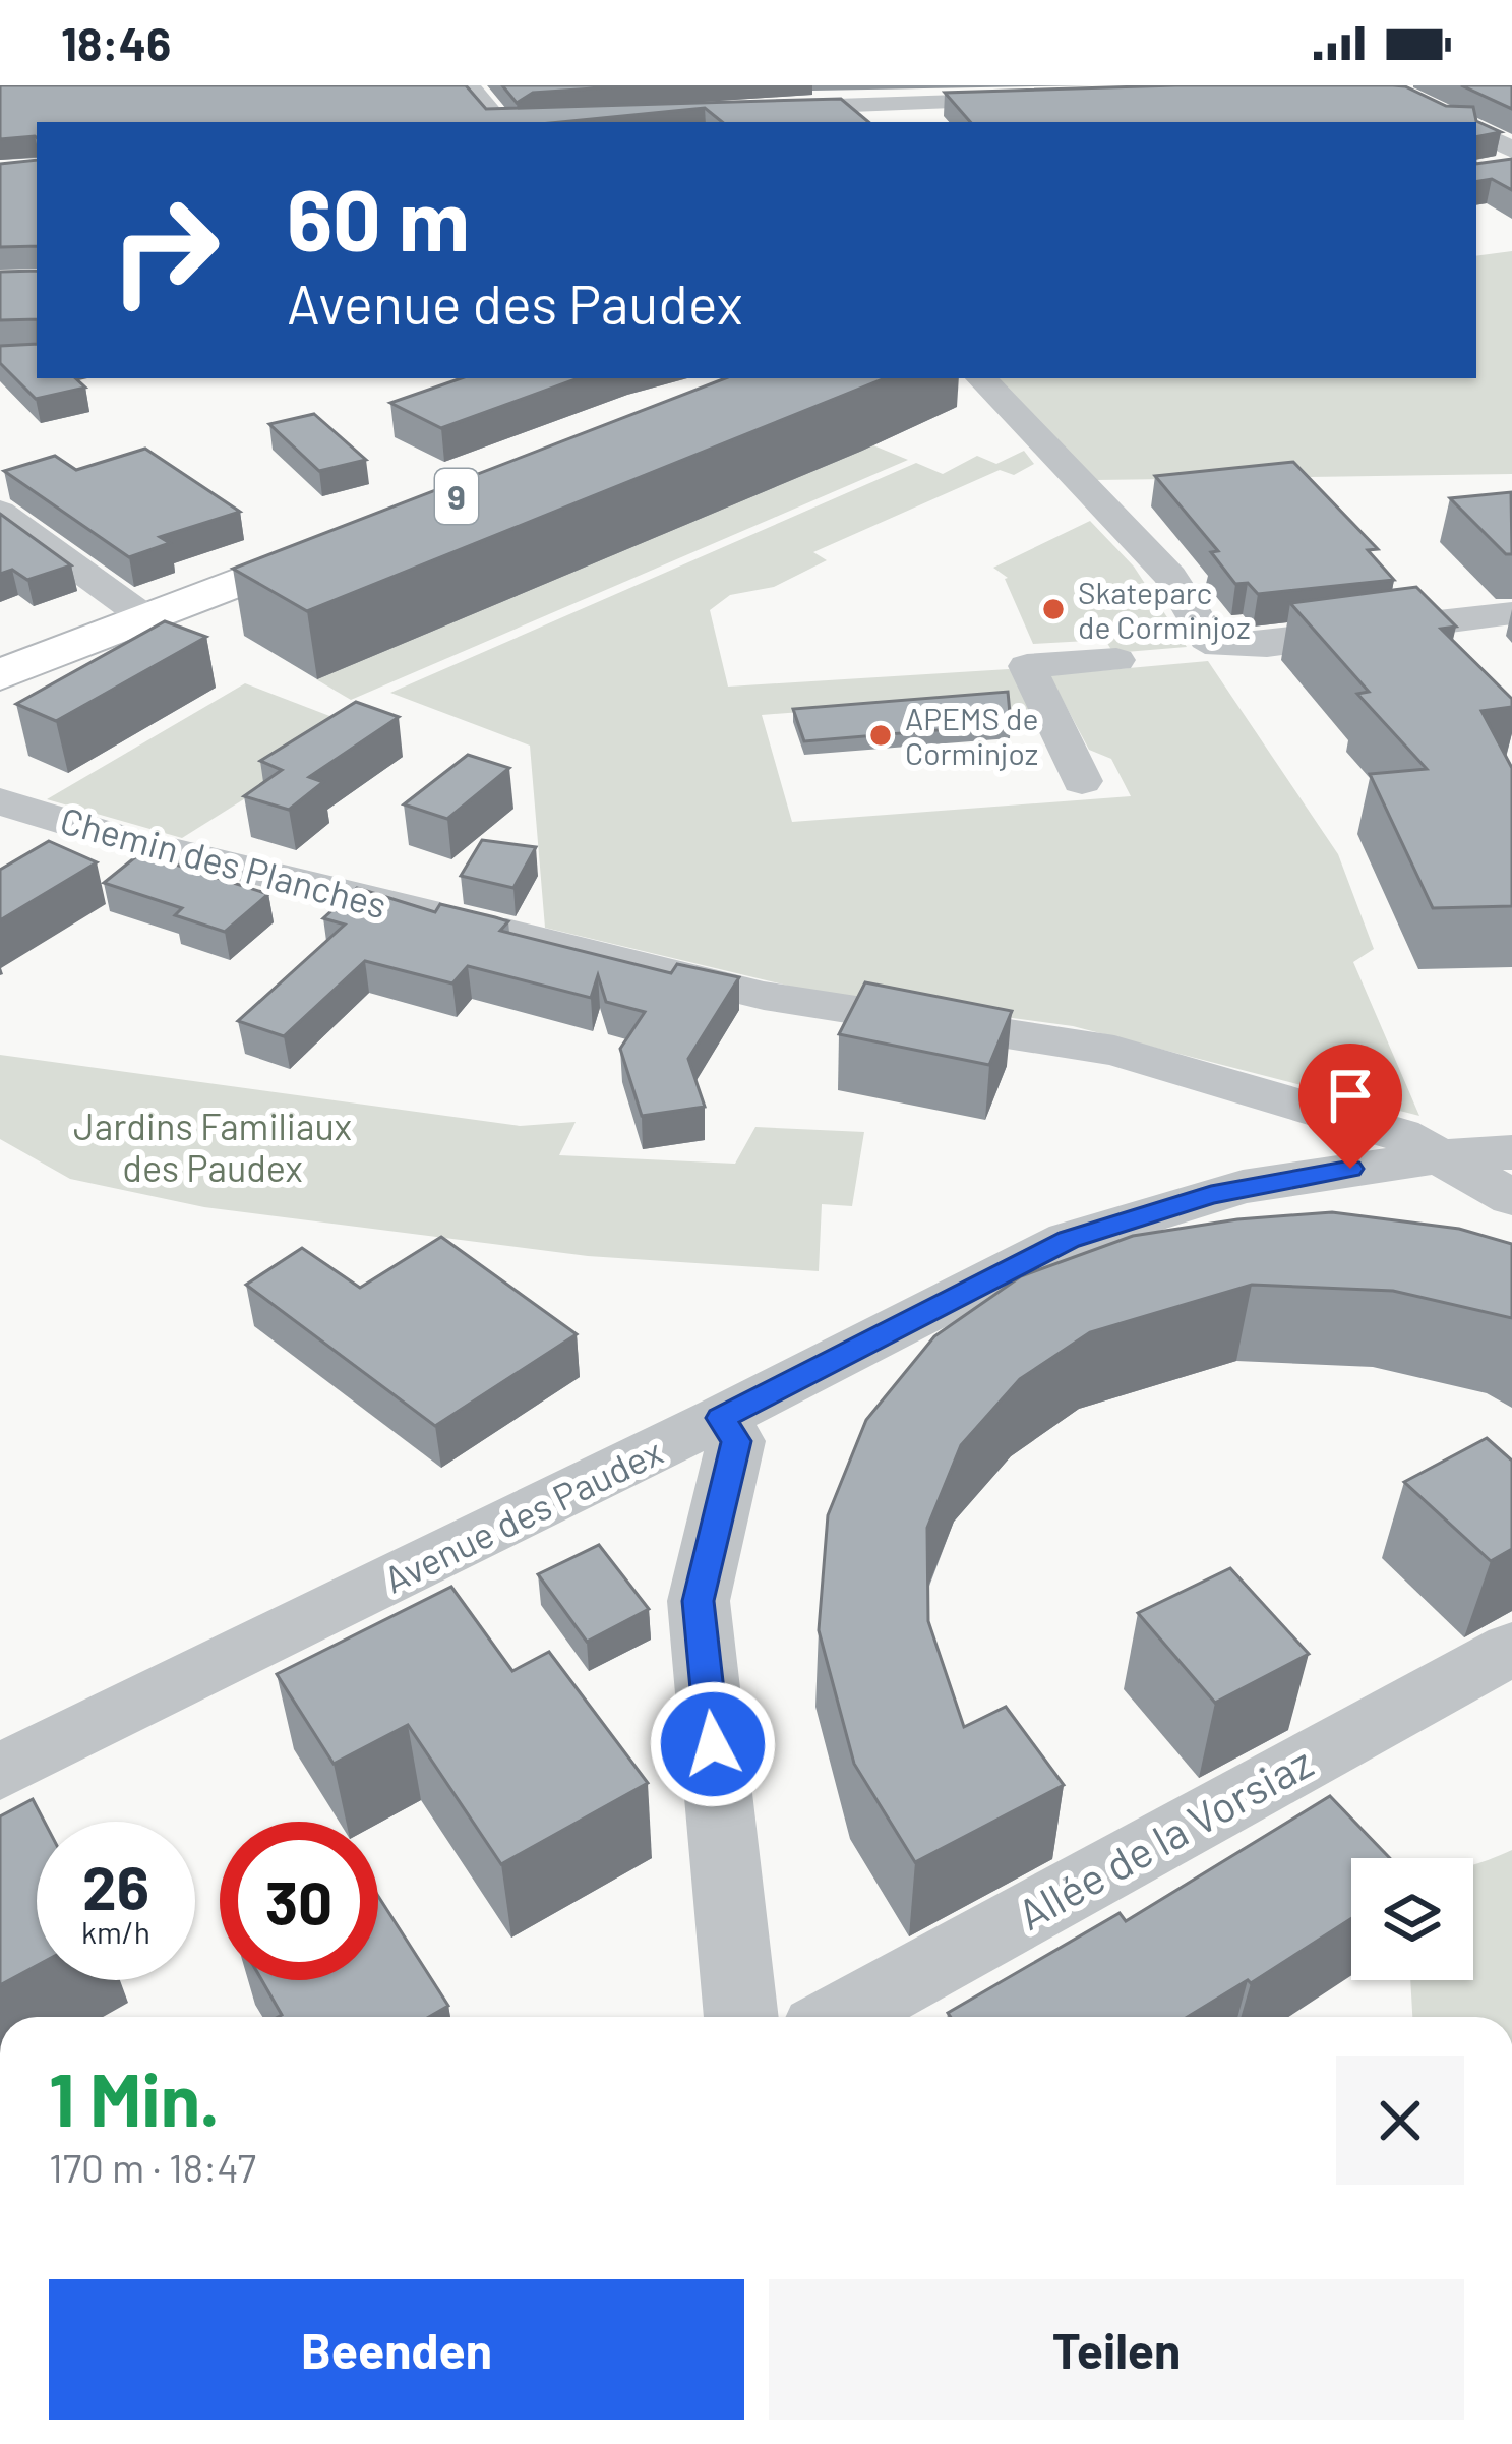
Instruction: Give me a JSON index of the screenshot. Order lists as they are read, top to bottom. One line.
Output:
{"streets":{"street":["Chemin des Planches","Avenue des Paudex","Allée de la Vorsiaz"]},"crossings":[["Chemin des Planches","Avenue des Paudex"]],"parks":["Jardins Familiaux des Paudex"],"places":["Skateparc de Corminjoz","APEMS de Corminjoz"],"page":{"status":"18:46","turn":["60 m","Avenue des Paudex"],"speed":"26 km/h","limit":"30","heading":["1 Min.","170 m · 18:47"],"buttons":["Beenden","Teilen"]}}
